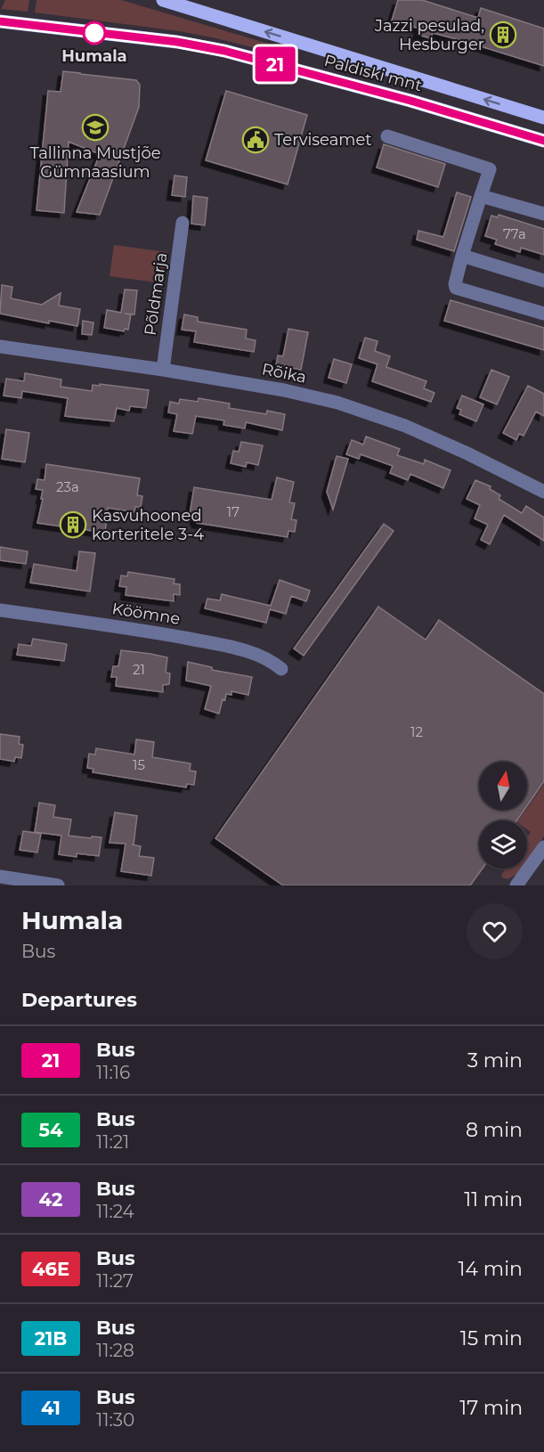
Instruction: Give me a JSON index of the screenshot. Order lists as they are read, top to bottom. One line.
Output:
{"streets":{"main road":["Paldiski mnt"],"street":["Põldmarja","Rõika","Köömne"]},"crossings":[["Põldmarja","Rõika"]],"places":{"other":["Humala"],"building":["Jazzi pesulad, Hesburger","Kasvuhooned korteritele 3-4"],"school or university":["Tallinna Mustjõe Gümnaasium"],"public building":["Terviseamet"]},"lines":["bus line 21"],"house_numbers":["77a","23a","17","21","12","15"],"north":"top","page":{"on_map":"21","heading":[["Humala","Bus"],"Departures"],"list":[{"mark":"21","name":"Bus","note":"11:16","value":"3 min"},{"mark":"54","name":"Bus","note":"11:21","value":"8 min"},{"mark":"42","name":"Bus","note":"11:24","value":"11 min"},{"mark":"46E","name":"Bus","note":"11:27","value":"14 min"},{"mark":"21B","name":"Bus","note":"11:28","value":"15 min"},{"mark":"41","name":"Bus","note":"11:30","value":"17 min"}]}}
